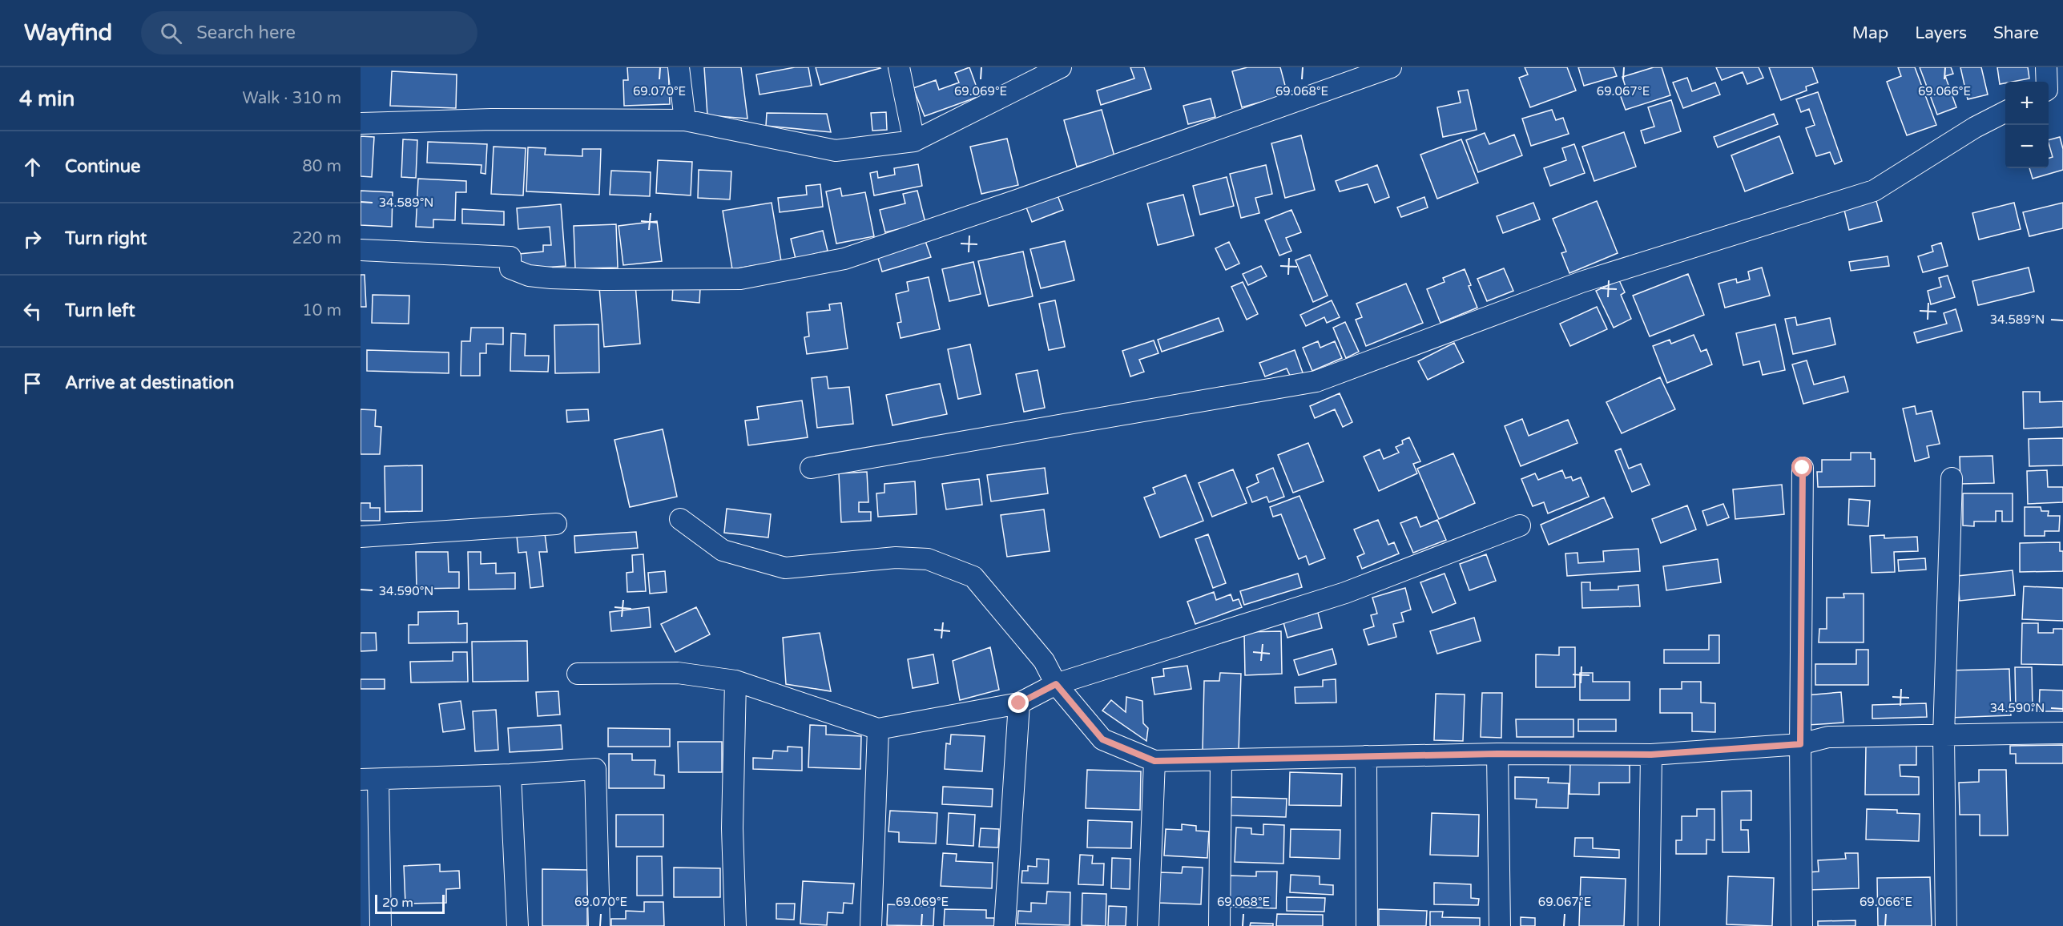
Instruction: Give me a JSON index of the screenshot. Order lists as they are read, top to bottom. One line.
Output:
{"scale_bar":"20 m","page":{"header":"Wayfind","search":"Search here","nav":["Map","Layers","Share"],"heading":["4 min","Walk · 310 m"],"map_buttons":["+","−"],"list":[["Continue","80 m"],["Turn right","220 m"],["Turn left","10 m"],"Arrive at destination"],"scale":"20 m"},"coordinates":["69.070°E","69.069°E","69.068°E","69.067°E","69.066°E","34.589°N","34.590°N"]}
